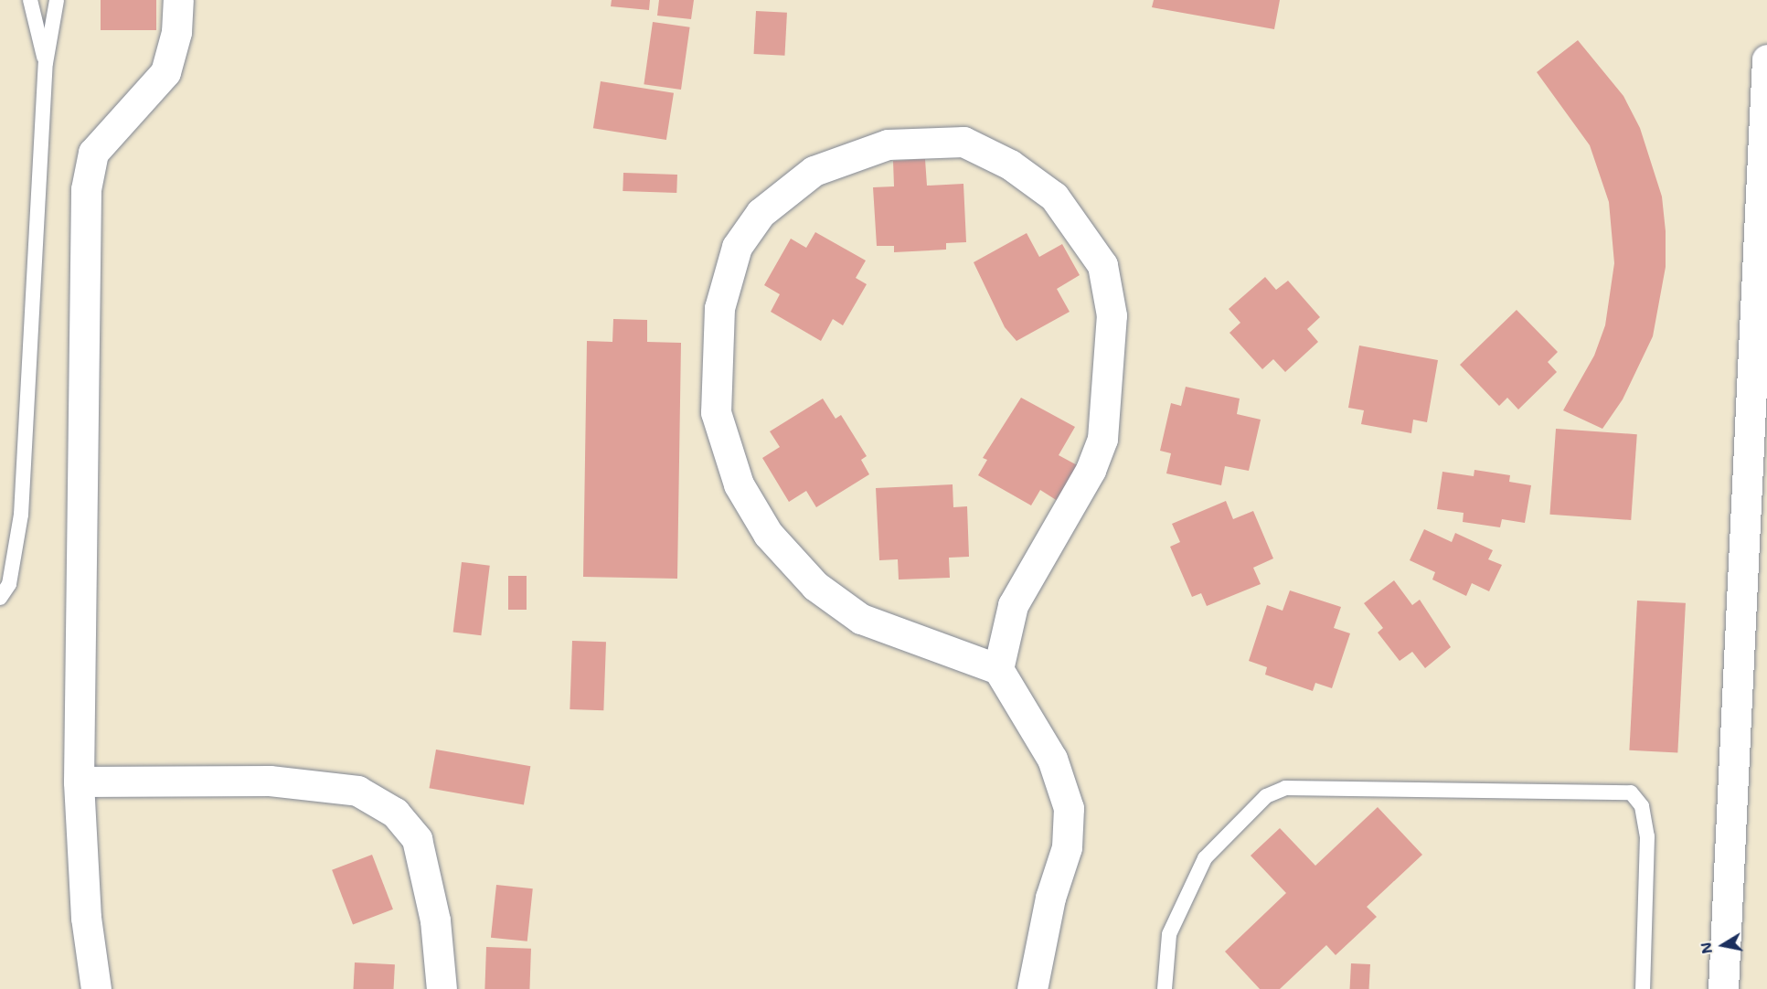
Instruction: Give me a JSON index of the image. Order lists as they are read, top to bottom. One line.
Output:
{"north":"left"}
